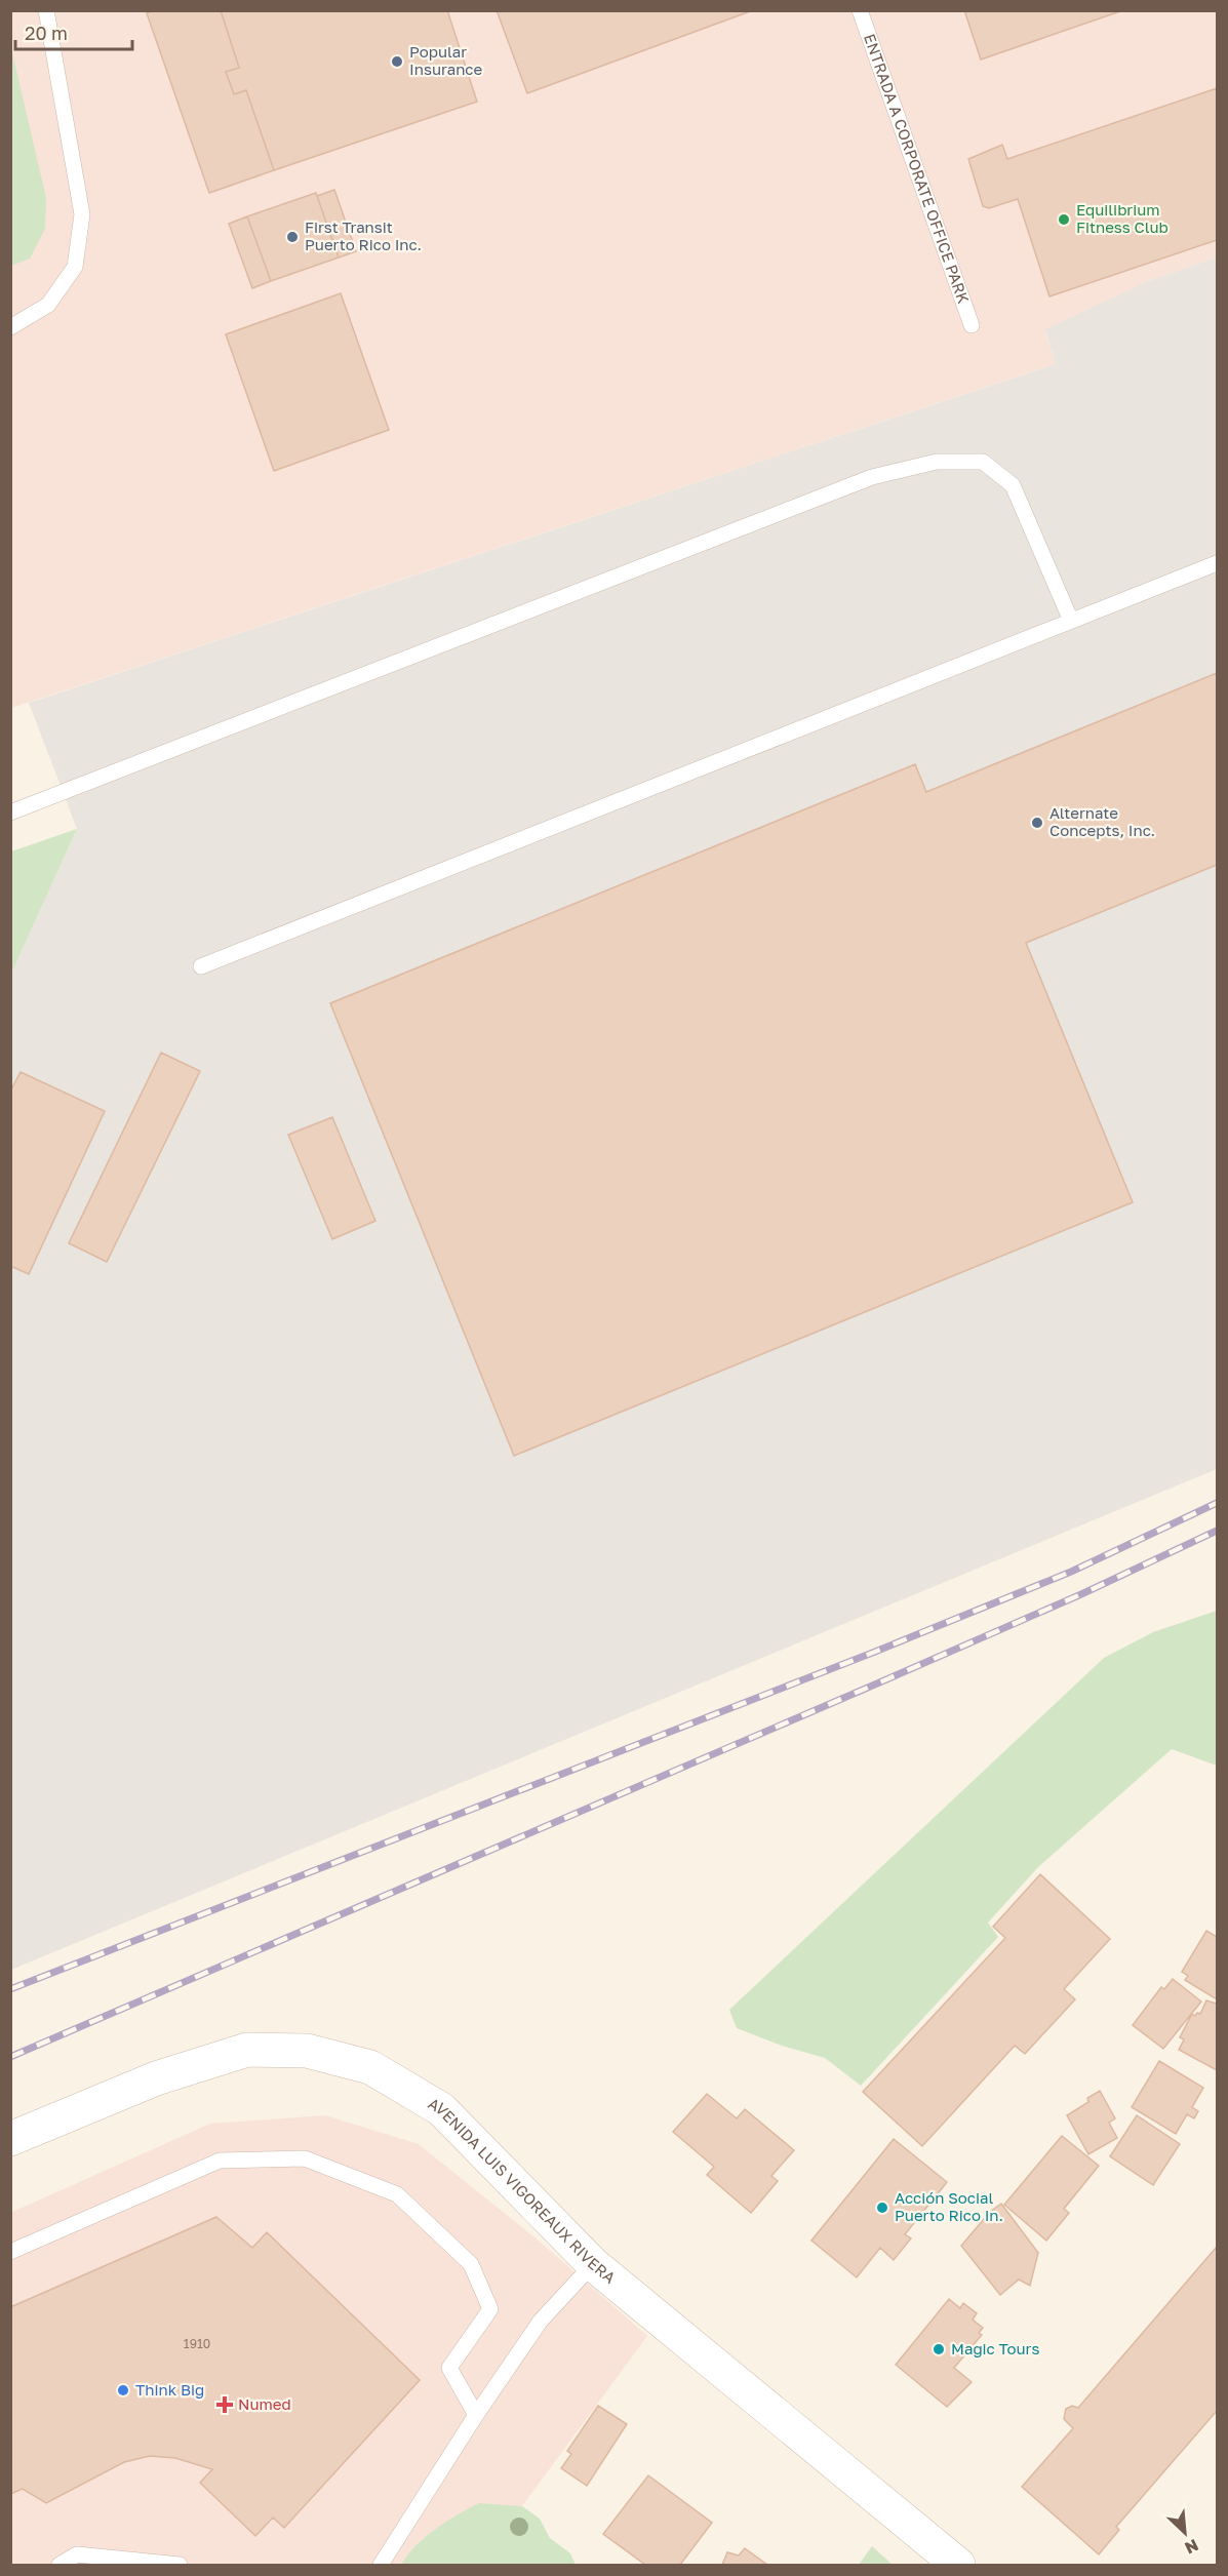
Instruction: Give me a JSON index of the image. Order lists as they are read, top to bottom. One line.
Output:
{"streets":{"main road":["AVENIDA LUIS VIGOREAUX RIVERA"],"lane":["ENTRADA A CORPORATE OFFICE PARK"]},"places":{"other":["Popular Insurance","Equilibrium Fitness Club","First Transit Puerto Rico Inc.","Alternate Concepts, Inc.","Acción Social Puerto Rico In.","Magic Tours","Think Big"],"health":["Numed"]},"house_numbers":["1910"],"scale_bar":"20 m","north":"bottom right"}
